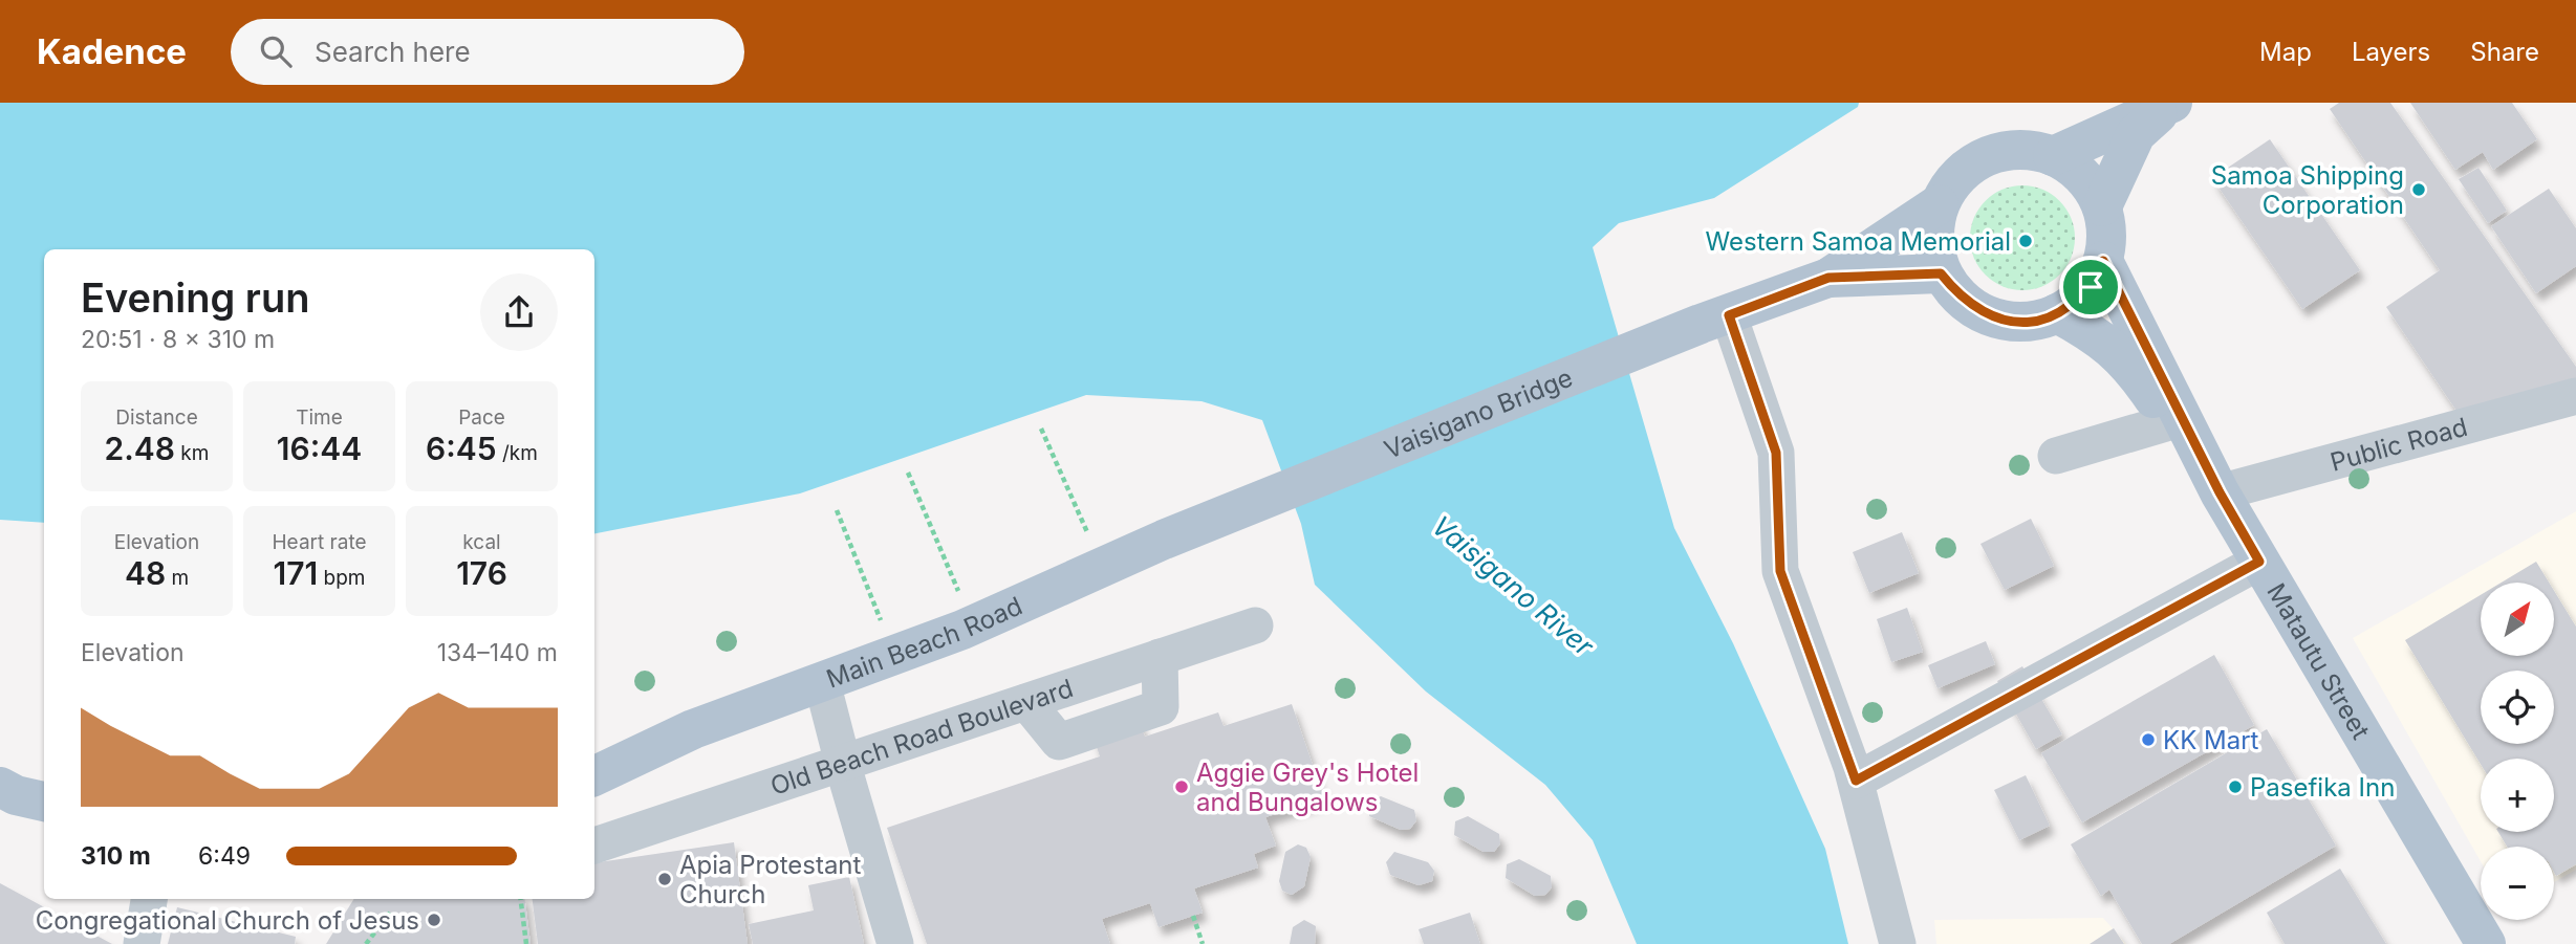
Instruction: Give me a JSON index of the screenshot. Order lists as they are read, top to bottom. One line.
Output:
{"streets":{"main road":["Vaisigano Bridge","Main Beach Road","Matautu Street"],"street":["Public Road","Old Beach Road Boulevard"]},"crossings":[["Vaisigano Bridge","Main Beach Road"],["Public Road","Matautu Street"]],"water":["Vaisigano River"],"places":["Samoa Shipping Corporation","Western Samoa Memorial","KK Mart","Aggie Grey's Hotel and Bungalows","Pasefika Inn","Apia Protestant Church","Congregational Church of Jesus"],"north":"top right","page":{"header":"Kadence","search":"Search here","nav":["Map","Layers","Share"],"heading":["Evening run","20:51 · 8 × 310 m"],"stats":[["Distance","2.48 km"],["Time","16:44"],["Pace","6:45 /km"],["Elevation","48 m"],["Heart rate","171 bpm"],["kcal","176"]],"map_buttons":["+","−"],"chart":["Elevation","134–140 m"],"list":[{"name":"310 m","note":"6:49"}]}}
